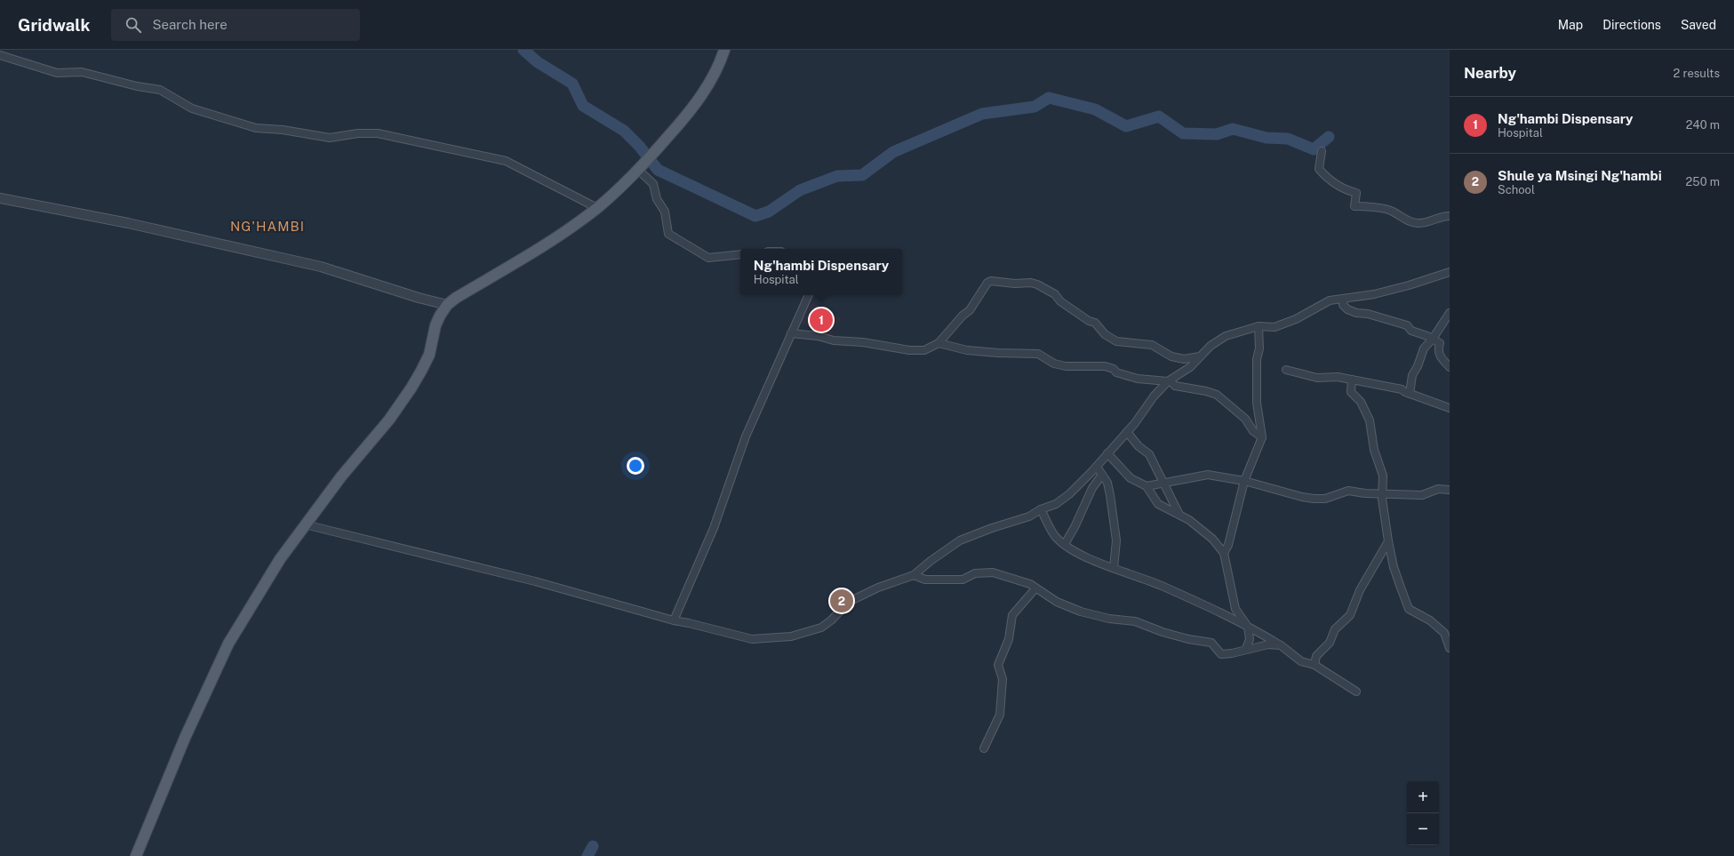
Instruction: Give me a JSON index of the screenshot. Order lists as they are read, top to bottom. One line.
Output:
{"districts":["NG'HAMBI"],"page":{"header":"Gridwalk","search":"Search here","nav":["Map","Directions","Saved"],"heading":["Nearby","2 results"],"list":[{"mark":"1","name":"Ng'hambi Dispensary","note":"Hospital","value":"240 m"},{"mark":"2","name":"Shule ya Msingi Ng'hambi","note":"School","value":"250 m"}],"popup":["Ng'hambi Dispensary","Hospital"],"pins":["1","2"],"map_buttons":["+","−"]}}
